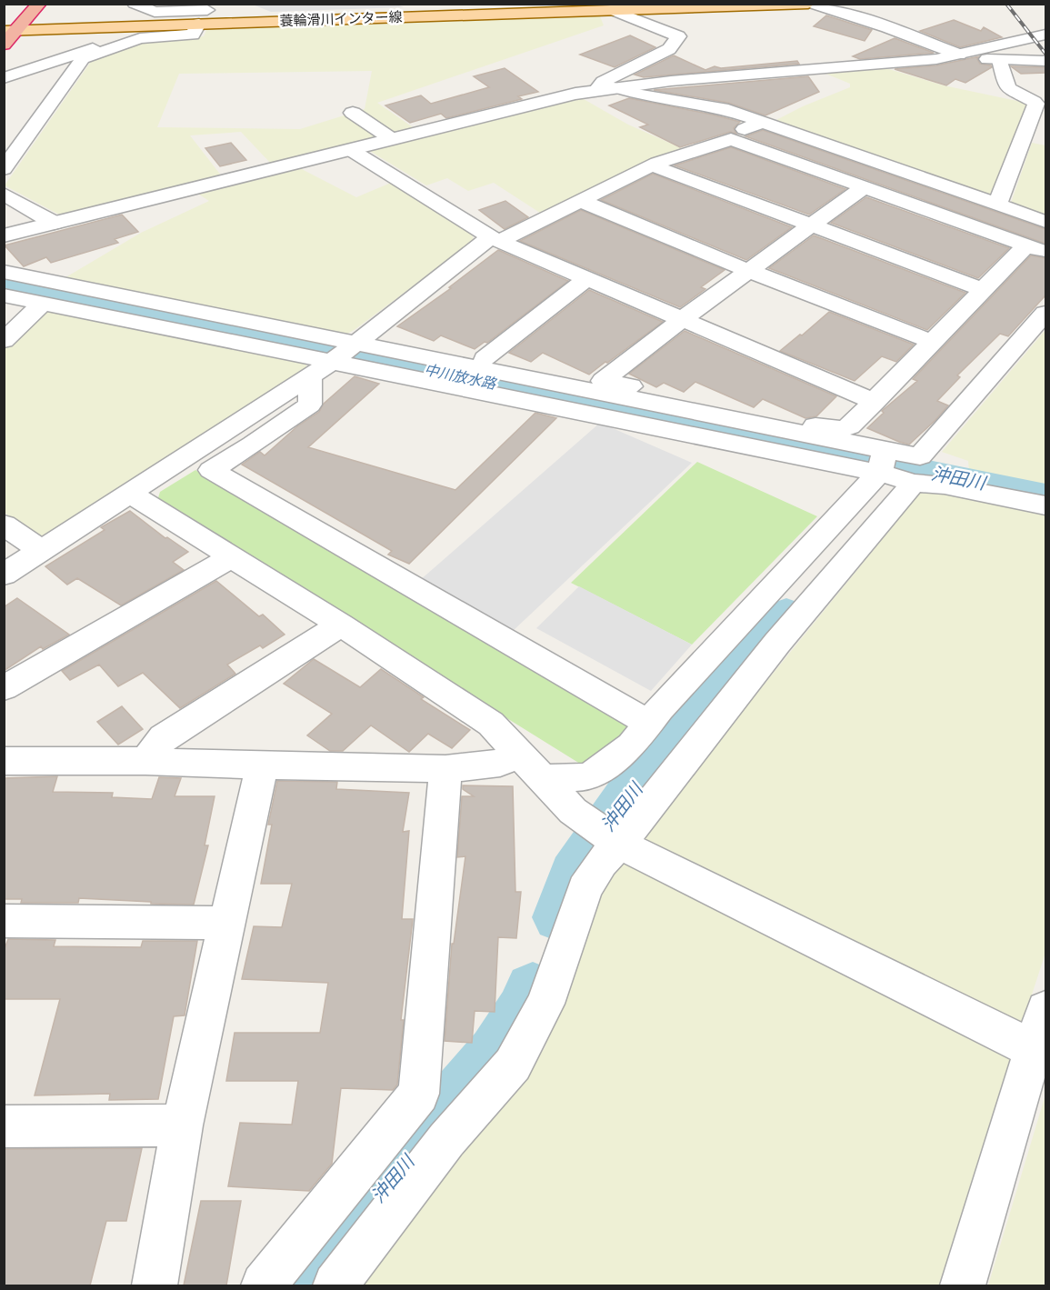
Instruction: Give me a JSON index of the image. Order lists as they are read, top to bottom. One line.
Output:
{"streets":{"main road":["蓑輪滑川インター線"]},"water":["中川放水路","沖田川"]}
